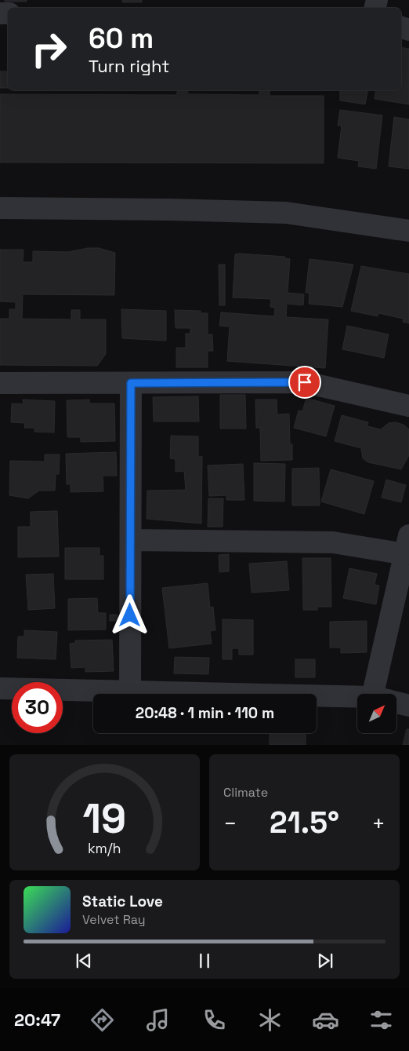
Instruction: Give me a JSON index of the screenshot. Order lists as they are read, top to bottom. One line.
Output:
{"north":"top right","page":{"turn":["60 m","Turn right"],"limit":"30","trip":"20:48 · 1 min · 110 m","tile":"Climate","heat":["−","21.5°","+"],"song":["Static Love","Velvet Ray"],"tabs":"20:47","gauge":["19","km/h"]}}
